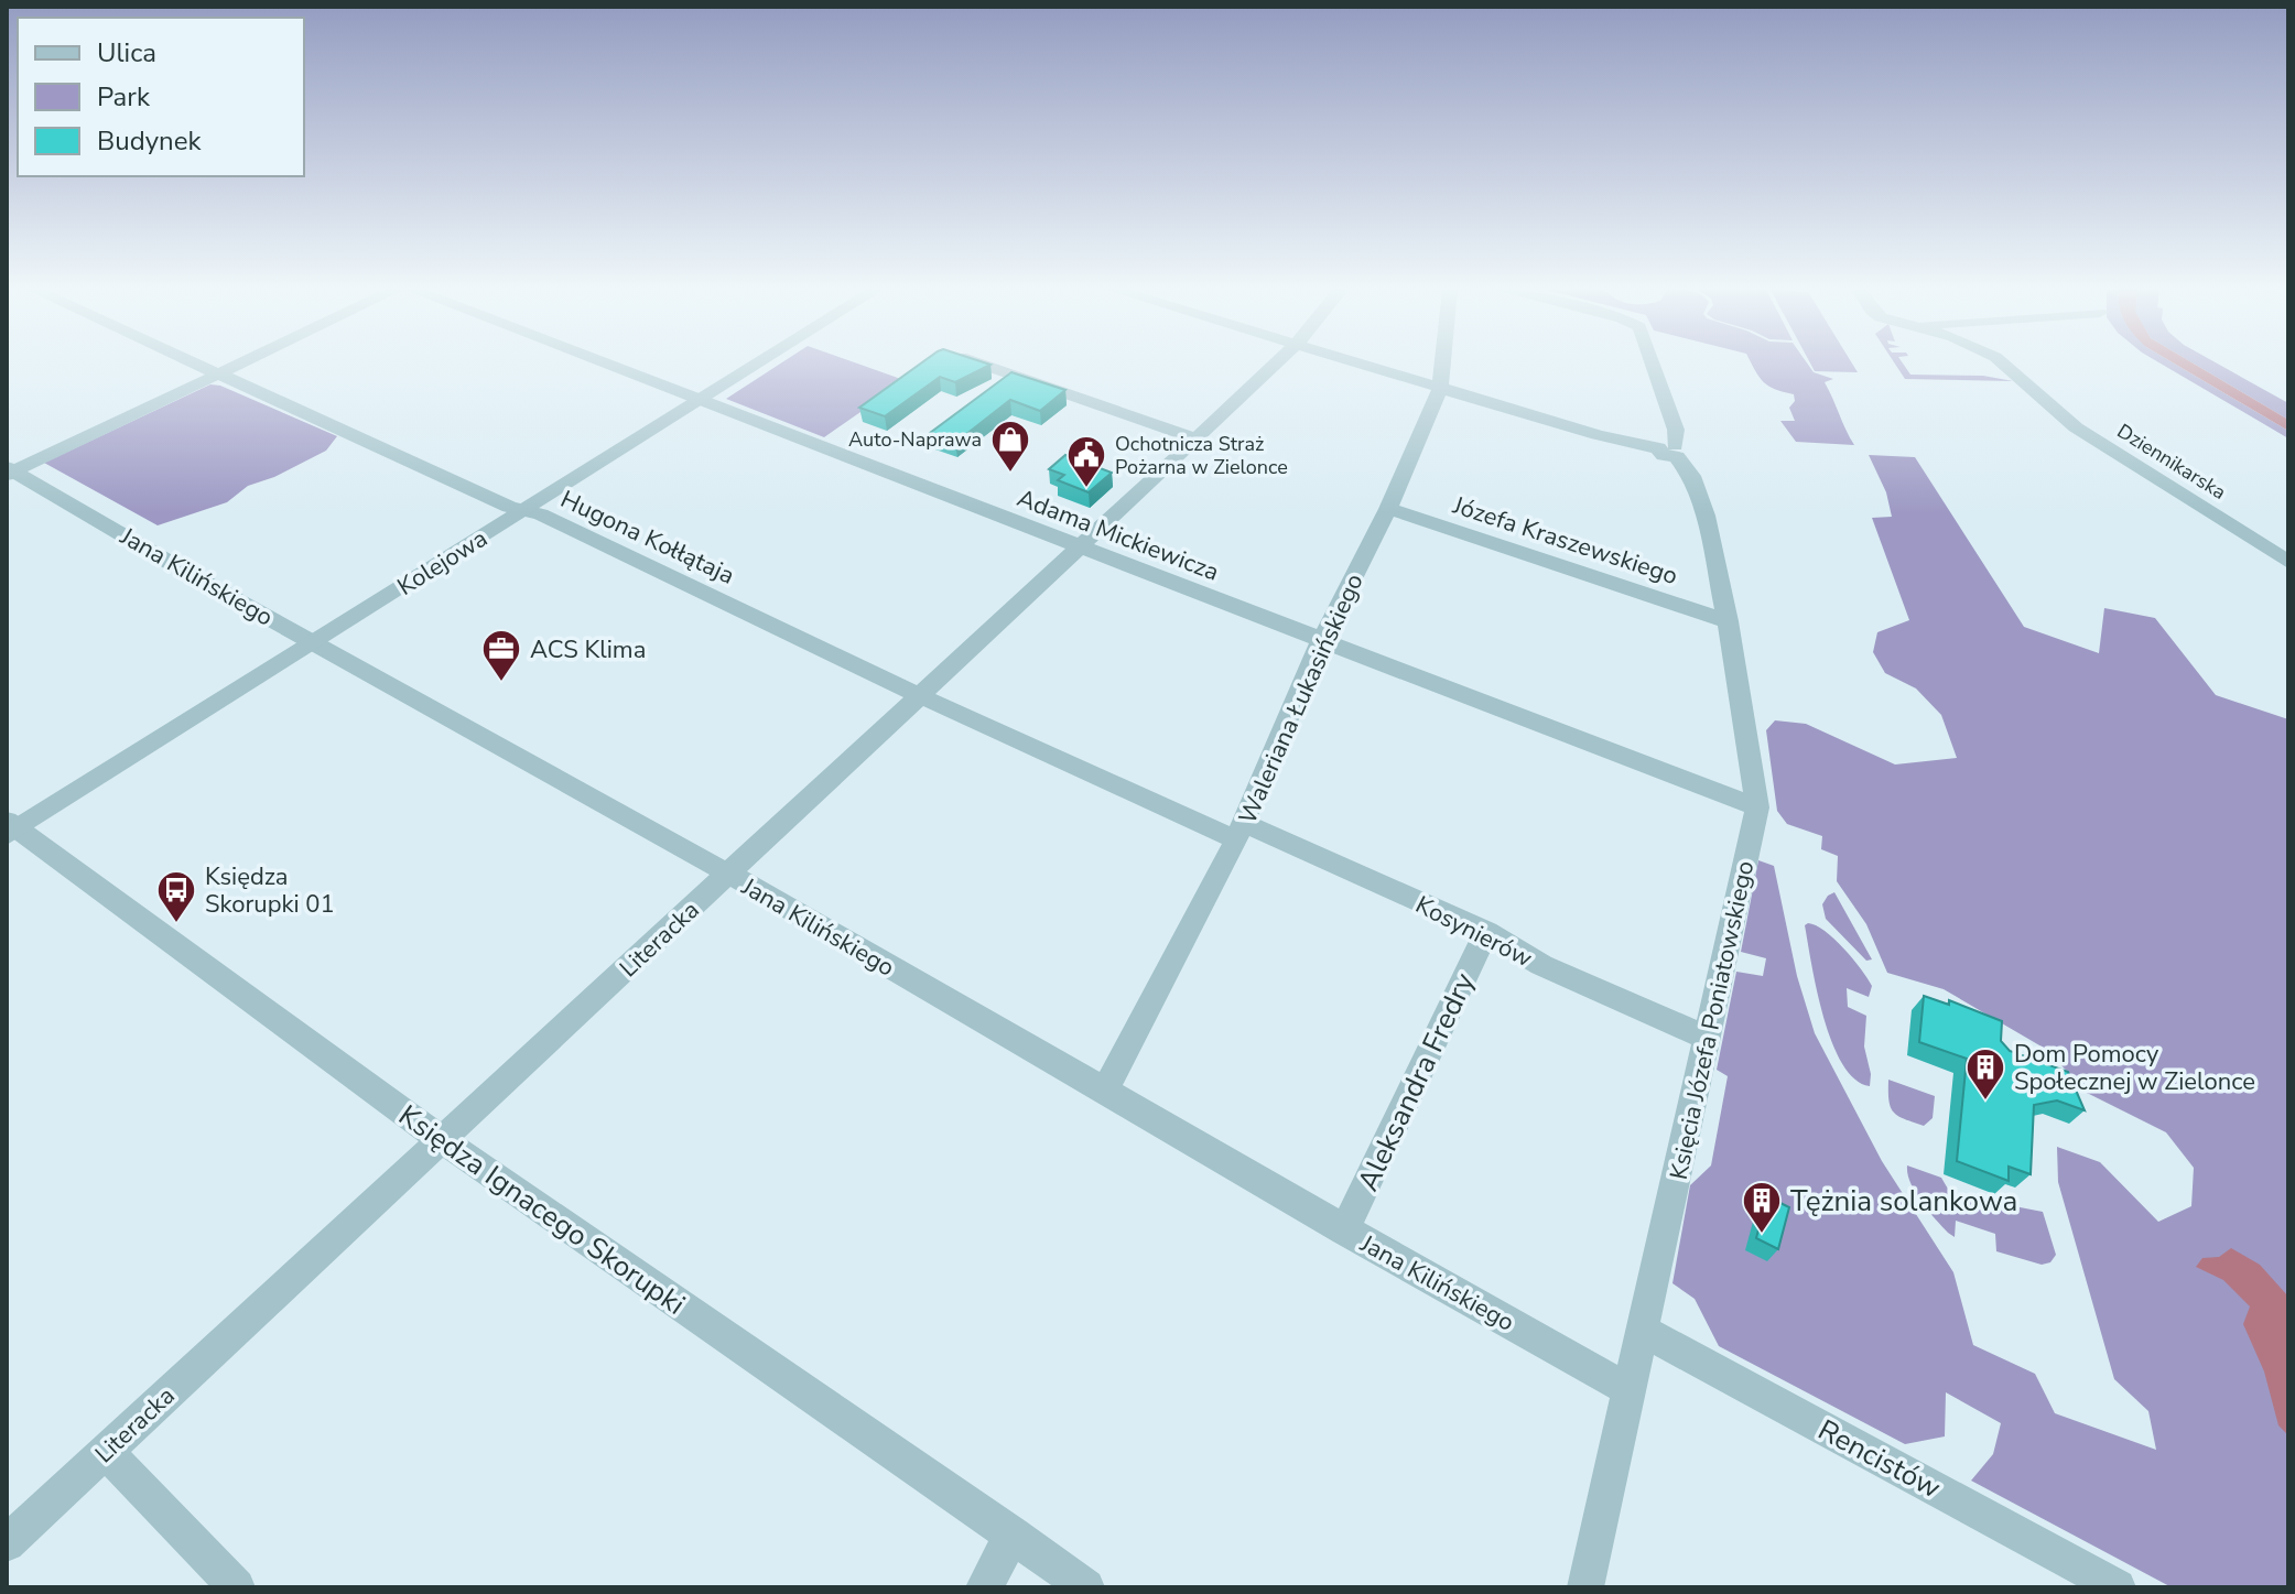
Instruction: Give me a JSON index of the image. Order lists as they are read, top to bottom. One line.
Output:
{"streets":{"street":["Dziennikarska","Adama Mickiewicza","Hugona Kołłątaja","Józefa Kraszewskiego","Kolejowa","Jana Kilińskiego","Waleriana Łukasińskiego","Kosynierów","Literacka","Księcia Józefa Poniatowskiego","Aleksandra Fredry","Księdza Ignacego Skorupki","Rencistów"]},"crossings":[["Adama Mickiewicza","Kolejowa"],["Adama Mickiewicza","Waleriana Łukasińskiego"],["Adama Mickiewicza","Literacka"],["Adama Mickiewicza","Księcia Józefa Poniatowskiego"],["Hugona Kołłątaja","Kolejowa"],["Hugona Kołłątaja","Waleriana Łukasińskiego"],["Hugona Kołłątaja","Kosynierów"],["Hugona Kołłątaja","Literacka"],["Józefa Kraszewskiego","Waleriana Łukasińskiego"],["Józefa Kraszewskiego","Księcia Józefa Poniatowskiego"],["Kolejowa","Jana Kilińskiego"],["Kolejowa","Księdza Ignacego Skorupki"],["Jana Kilińskiego","Waleriana Łukasińskiego"],["Jana Kilińskiego","Literacka"],["Jana Kilińskiego","Księcia Józefa Poniatowskiego"],["Jana Kilińskiego","Aleksandra Fredry"],["Waleriana Łukasińskiego","Kosynierów"],["Kosynierów","Księcia Józefa Poniatowskiego"],["Kosynierów","Aleksandra Fredry"],["Literacka","Księdza Ignacego Skorupki"],["Księcia Józefa Poniatowskiego","Rencistów"]],"places":{"shop":["Auto-Naprawa"],"public building":["Ochotnicza Straż Pożarna w Zielonce"],"office":["ACS Klima"],"bus stop":["Księdza Skorupki 01"],"building":["Dom Pomocy Społecznej w Zielonce","Tężnia solankowa"]},"legend":["Ulica","Park","Budynek"]}
